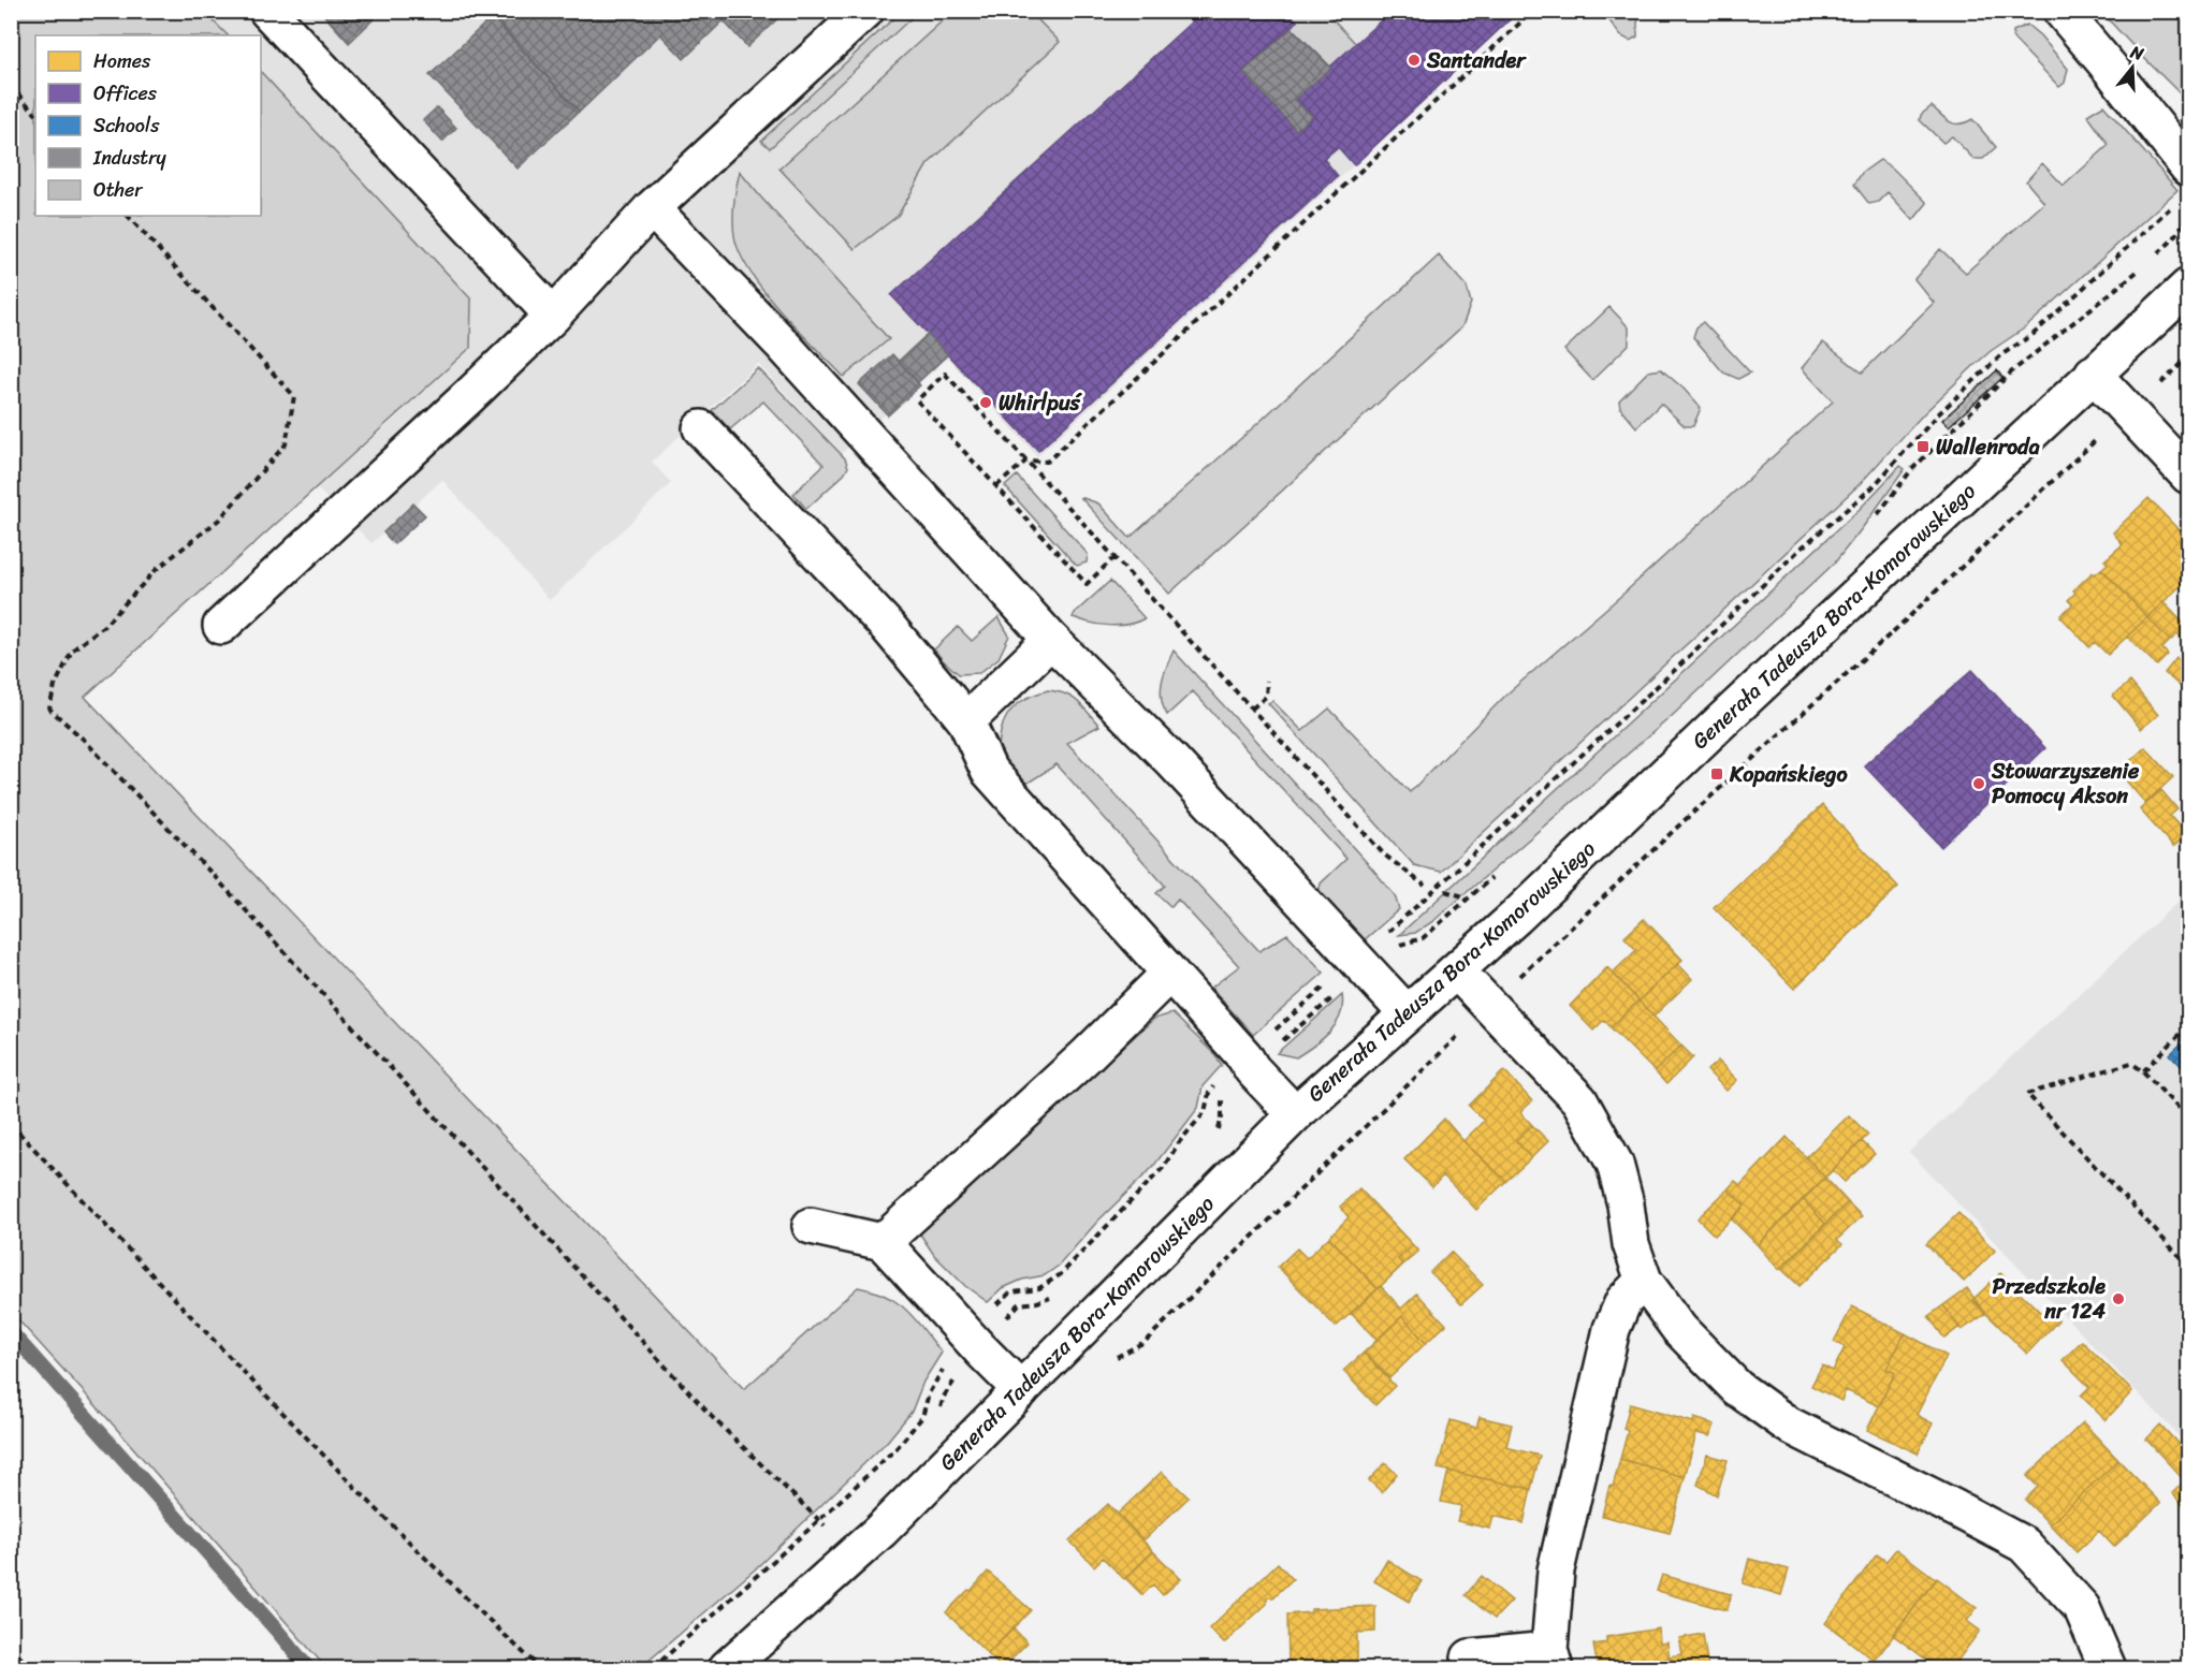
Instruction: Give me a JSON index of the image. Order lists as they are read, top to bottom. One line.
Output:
{"streets":{"street":["Generała Tadeusza Bora-Komorowskiego"]},"places":{"other":["Santander","Whirlpuś","Stowarzyszenie Pomocy Akson","Przedszkole nr 124"],"transit":["Wallenroda","Kopańskiego"]},"legend":["Homes","Offices","Schools","Industry","Other"],"north":"top"}
